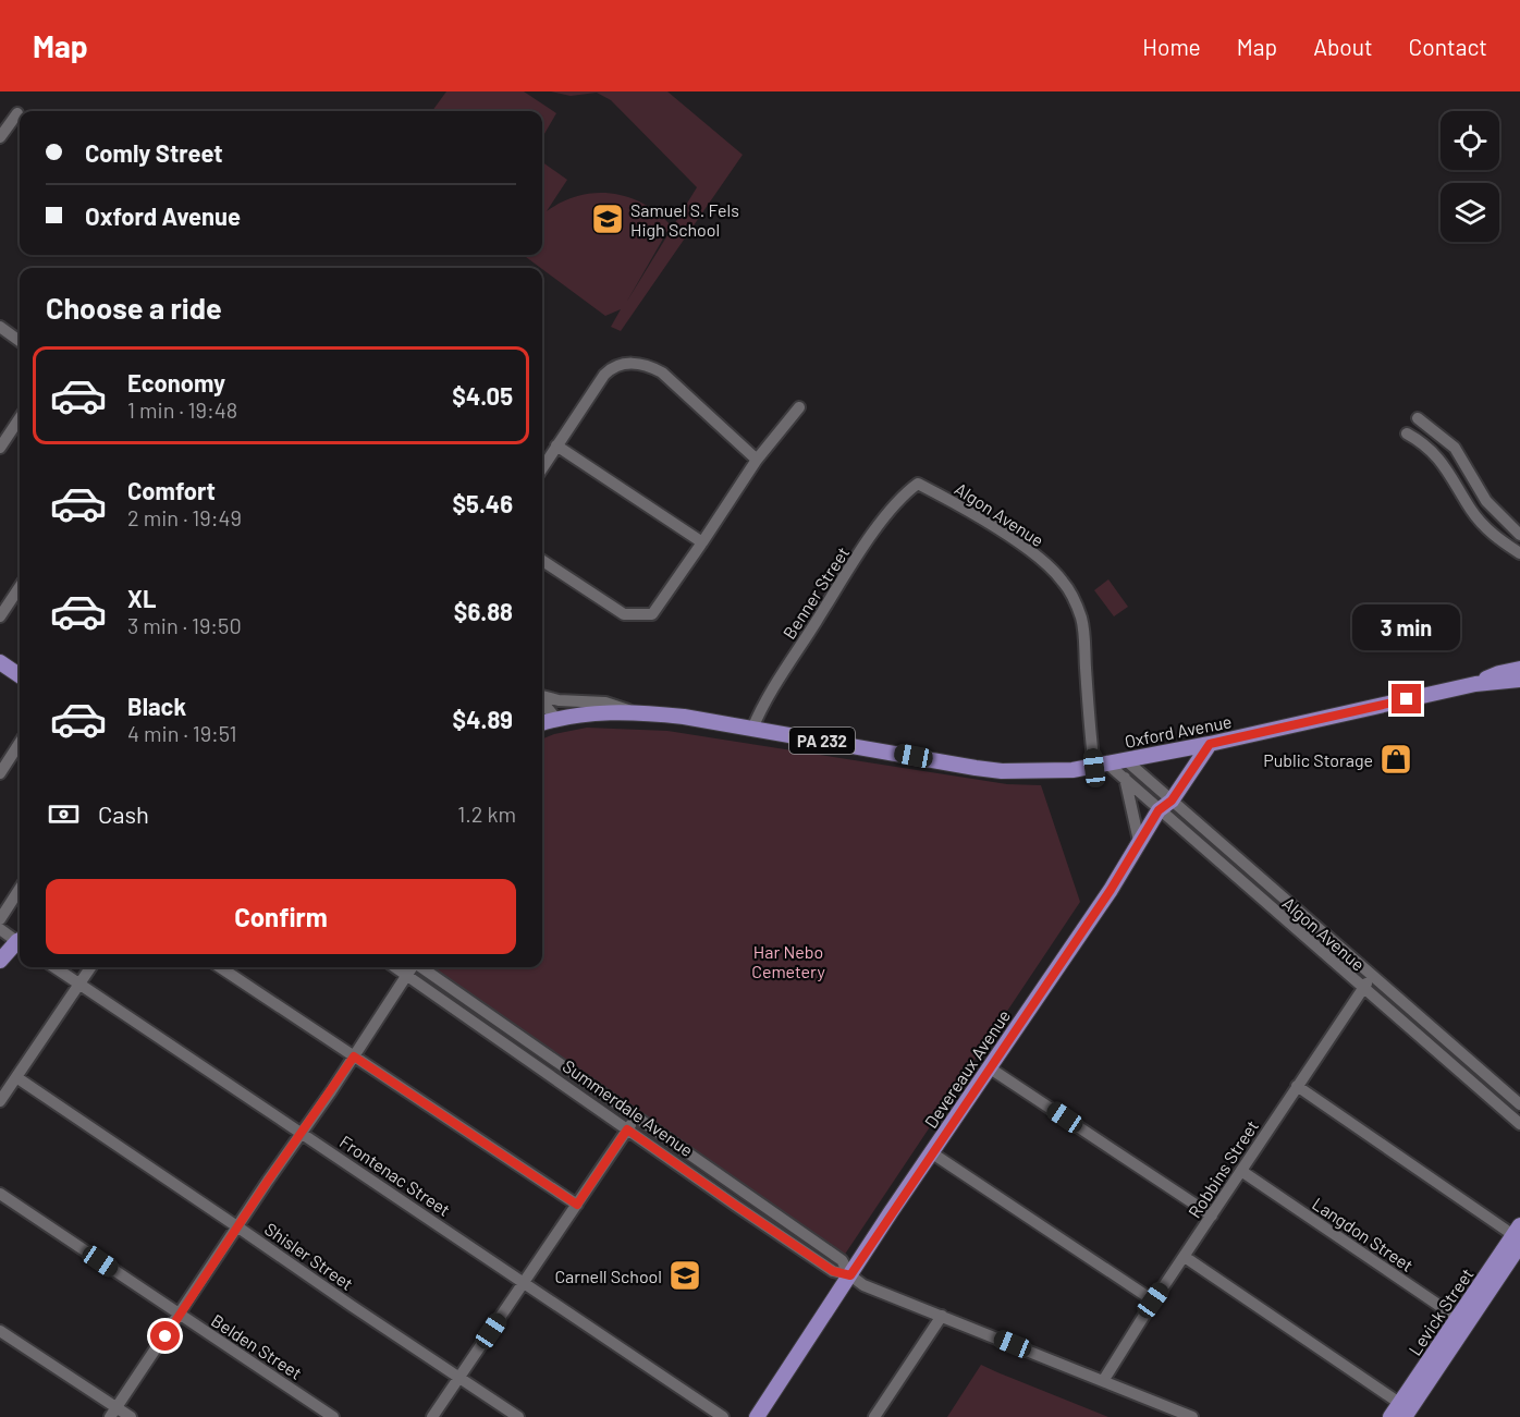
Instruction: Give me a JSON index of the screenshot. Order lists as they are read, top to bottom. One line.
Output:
{"streets":{"main road":["Oxford Avenue","PA 232","Devereaux Avenue","Levick Street"],"street":["Algon Avenue","Benner Street","Summerdale Avenue","Robbins Street","Frontenac Street","Langdon Street","Shisler Street","Belden Street"]},"crossings":[["Algon Avenue","Benner Street"],["Algon Avenue","Oxford Avenue"],["Algon Avenue","Devereaux Avenue"],["Algon Avenue","Robbins Street"],["Benner Street","Oxford Avenue"],["Oxford Avenue","Devereaux Avenue"],["Devereaux Avenue","Summerdale Avenue"],["Summerdale Avenue","Robbins Street"],["Robbins Street","Langdon Street"],["Langdon Street","Levick Street"]],"parks":["Har Nebo Cemetery"],"places":{"school or university":["Samuel S. Fels High School","Carnell School"],"shop":["Public Storage"]},"page":{"header":"Map","nav":["Home","Map","About","Contact"],"banner":["Comly Street","Oxford Avenue"],"heading":"Choose a ride","list":[{"name":"Economy","note":"1 min · 19:48","value":"$4.05"},{"name":"Comfort","note":"2 min · 19:49","value":"$5.46"},{"name":"XL","note":"3 min · 19:50","value":"$6.88"},{"name":"Black","note":"4 min · 19:51","value":"$4.89"}],"bubble":"3 min","pay":["Cash","1.2 km"],"buttons":"Confirm"}}
